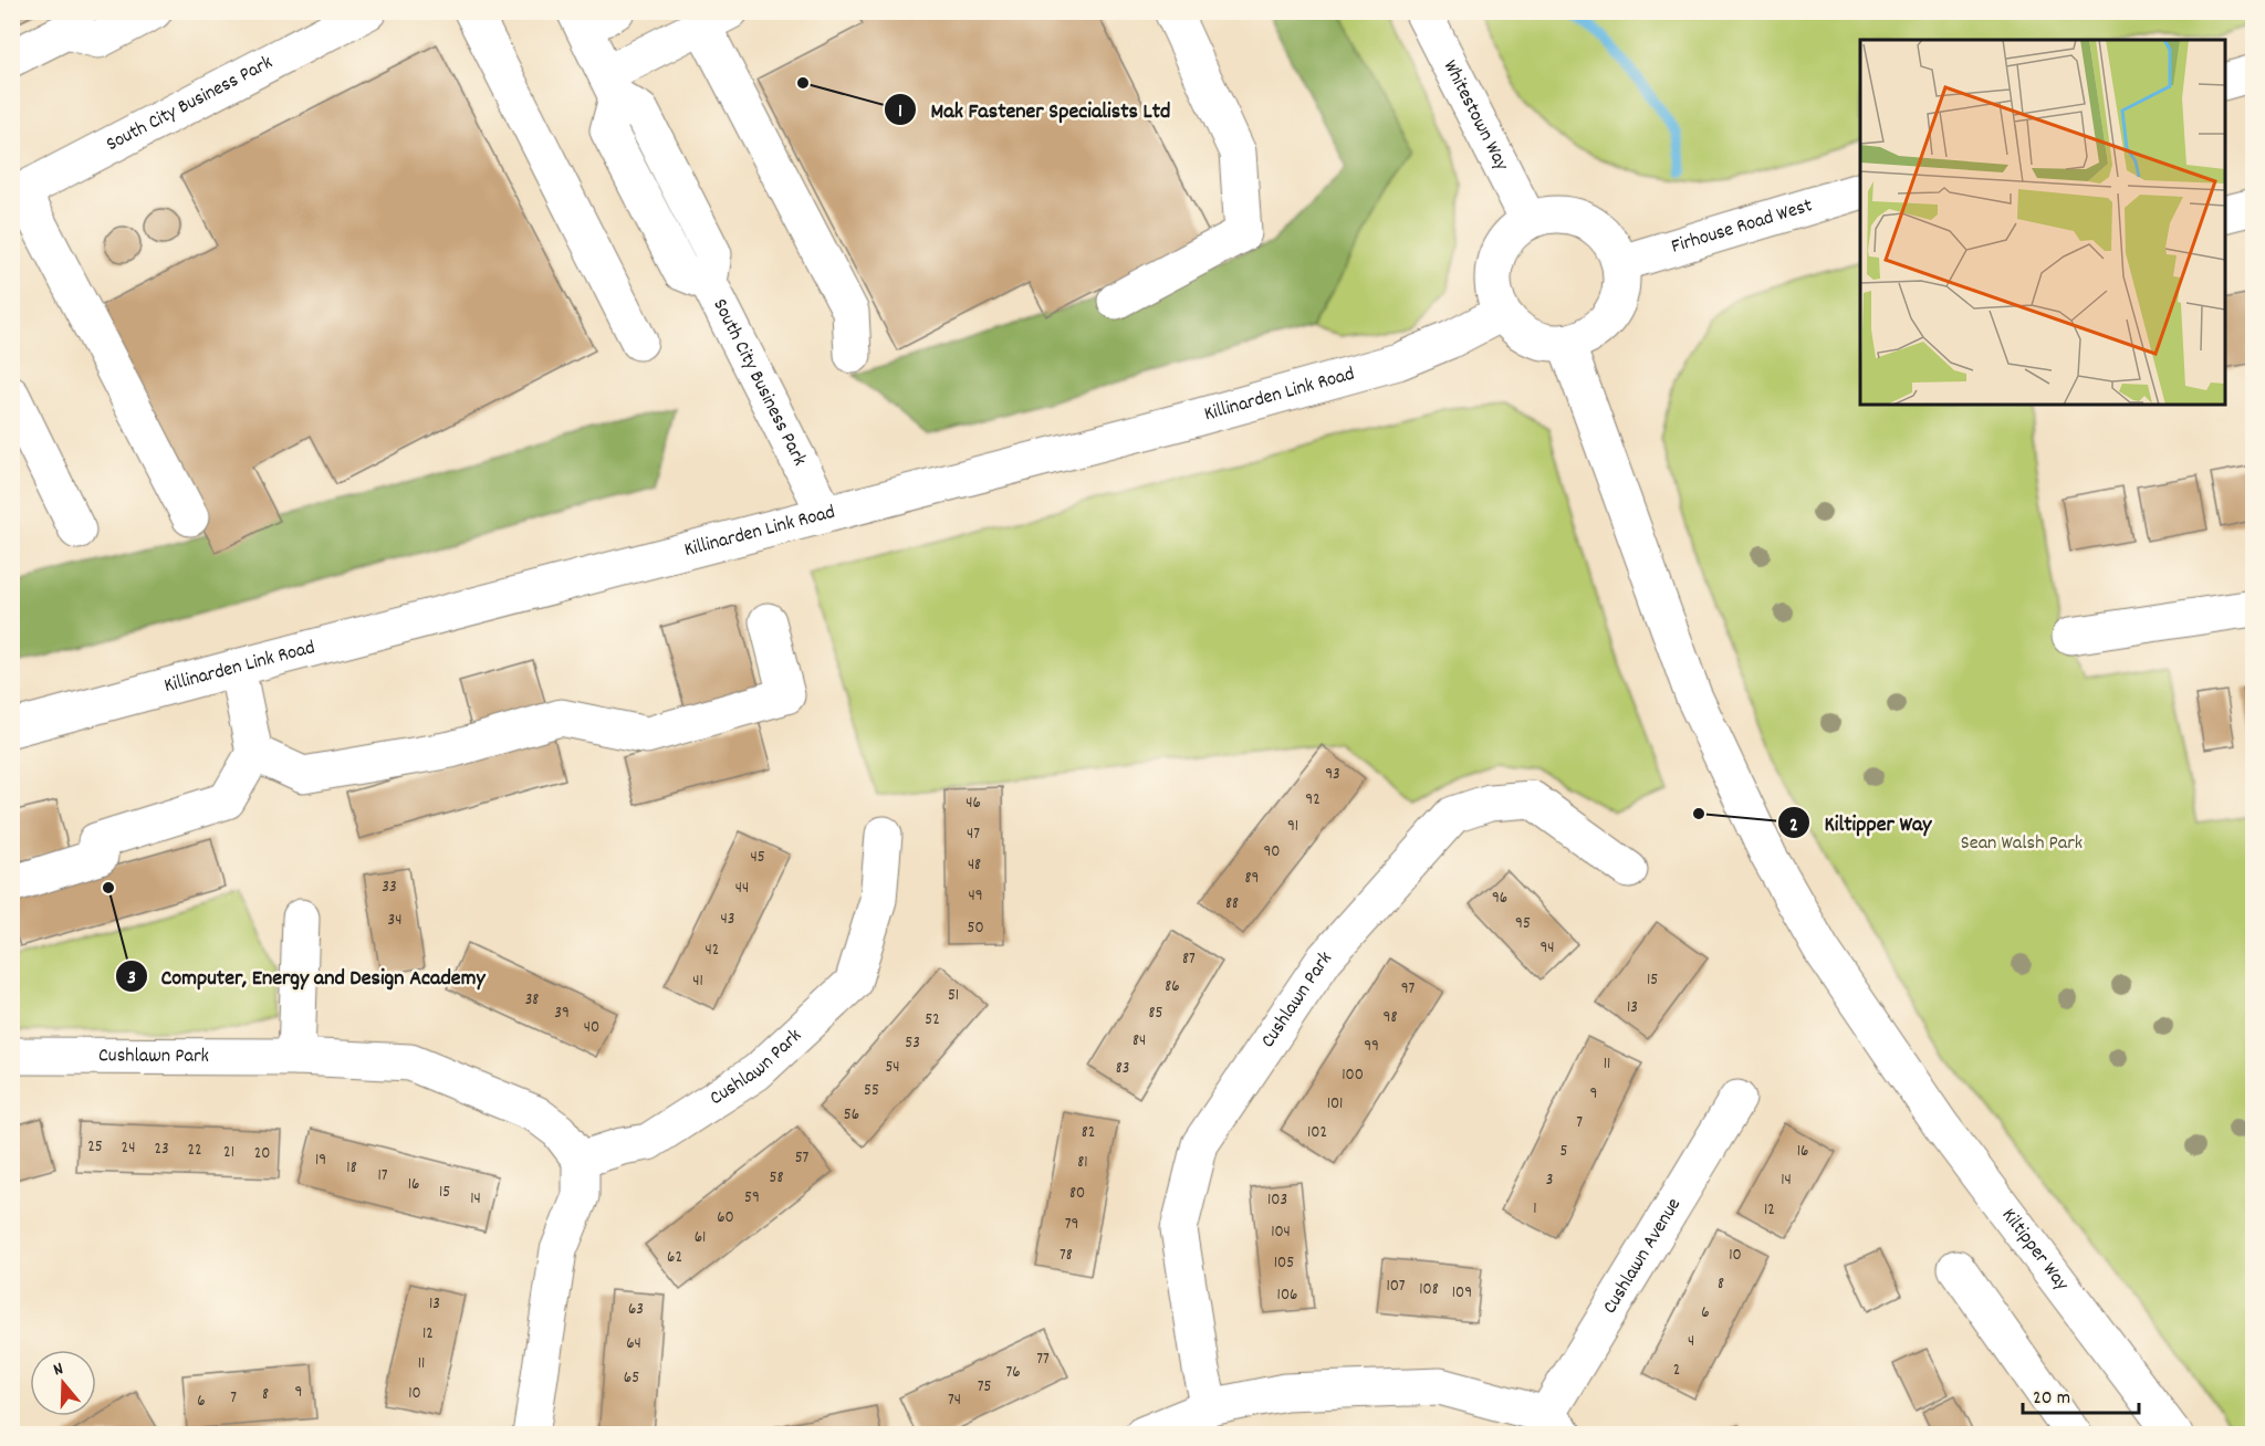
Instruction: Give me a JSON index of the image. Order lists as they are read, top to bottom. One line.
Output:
{"streets":{"street":["South City Business Park","Whitestown Way","Firhouse Road West","Killinarden Link Road","Cushlawn Park","Kiltipper Way","Cushlawn Avenue"]},"crossings":[["South City Business Park","Killinarden Link Road"],["Whitestown Way","Firhouse Road West"],["Whitestown Way","Killinarden Link Road"],["Whitestown Way","Kiltipper Way"],["Firhouse Road West","Killinarden Link Road"],["Firhouse Road West","Kiltipper Way"],["Killinarden Link Road","Kiltipper Way"]],"parks":["Sean Walsh Park"],"places":["Mak Fastener Specialists Ltd","Kiltipper Way","Computer, Energy and Design Academy"],"house_numbers":["93","92","46","91","47","90","45","48","89","33","44","49","96","88","43","34","95","50","94","42","87","15","41","86","97","51","38","13","39","85","98","52","40","84","53","99","11","54","83","100","55","9","101","56","7","82","102","25","24","23","22","5","16","21","20","57","19","81","18","17","58","3","14","16","15","80","59","14","103","1","12","60","79","104","61","78","10","62","105","8","107","108","109","106","13","63","6","12","4","64","77","11","2","76","65","75","9","10","8","7","74","6"],"scale_bar":"20 m","north":"top"}
